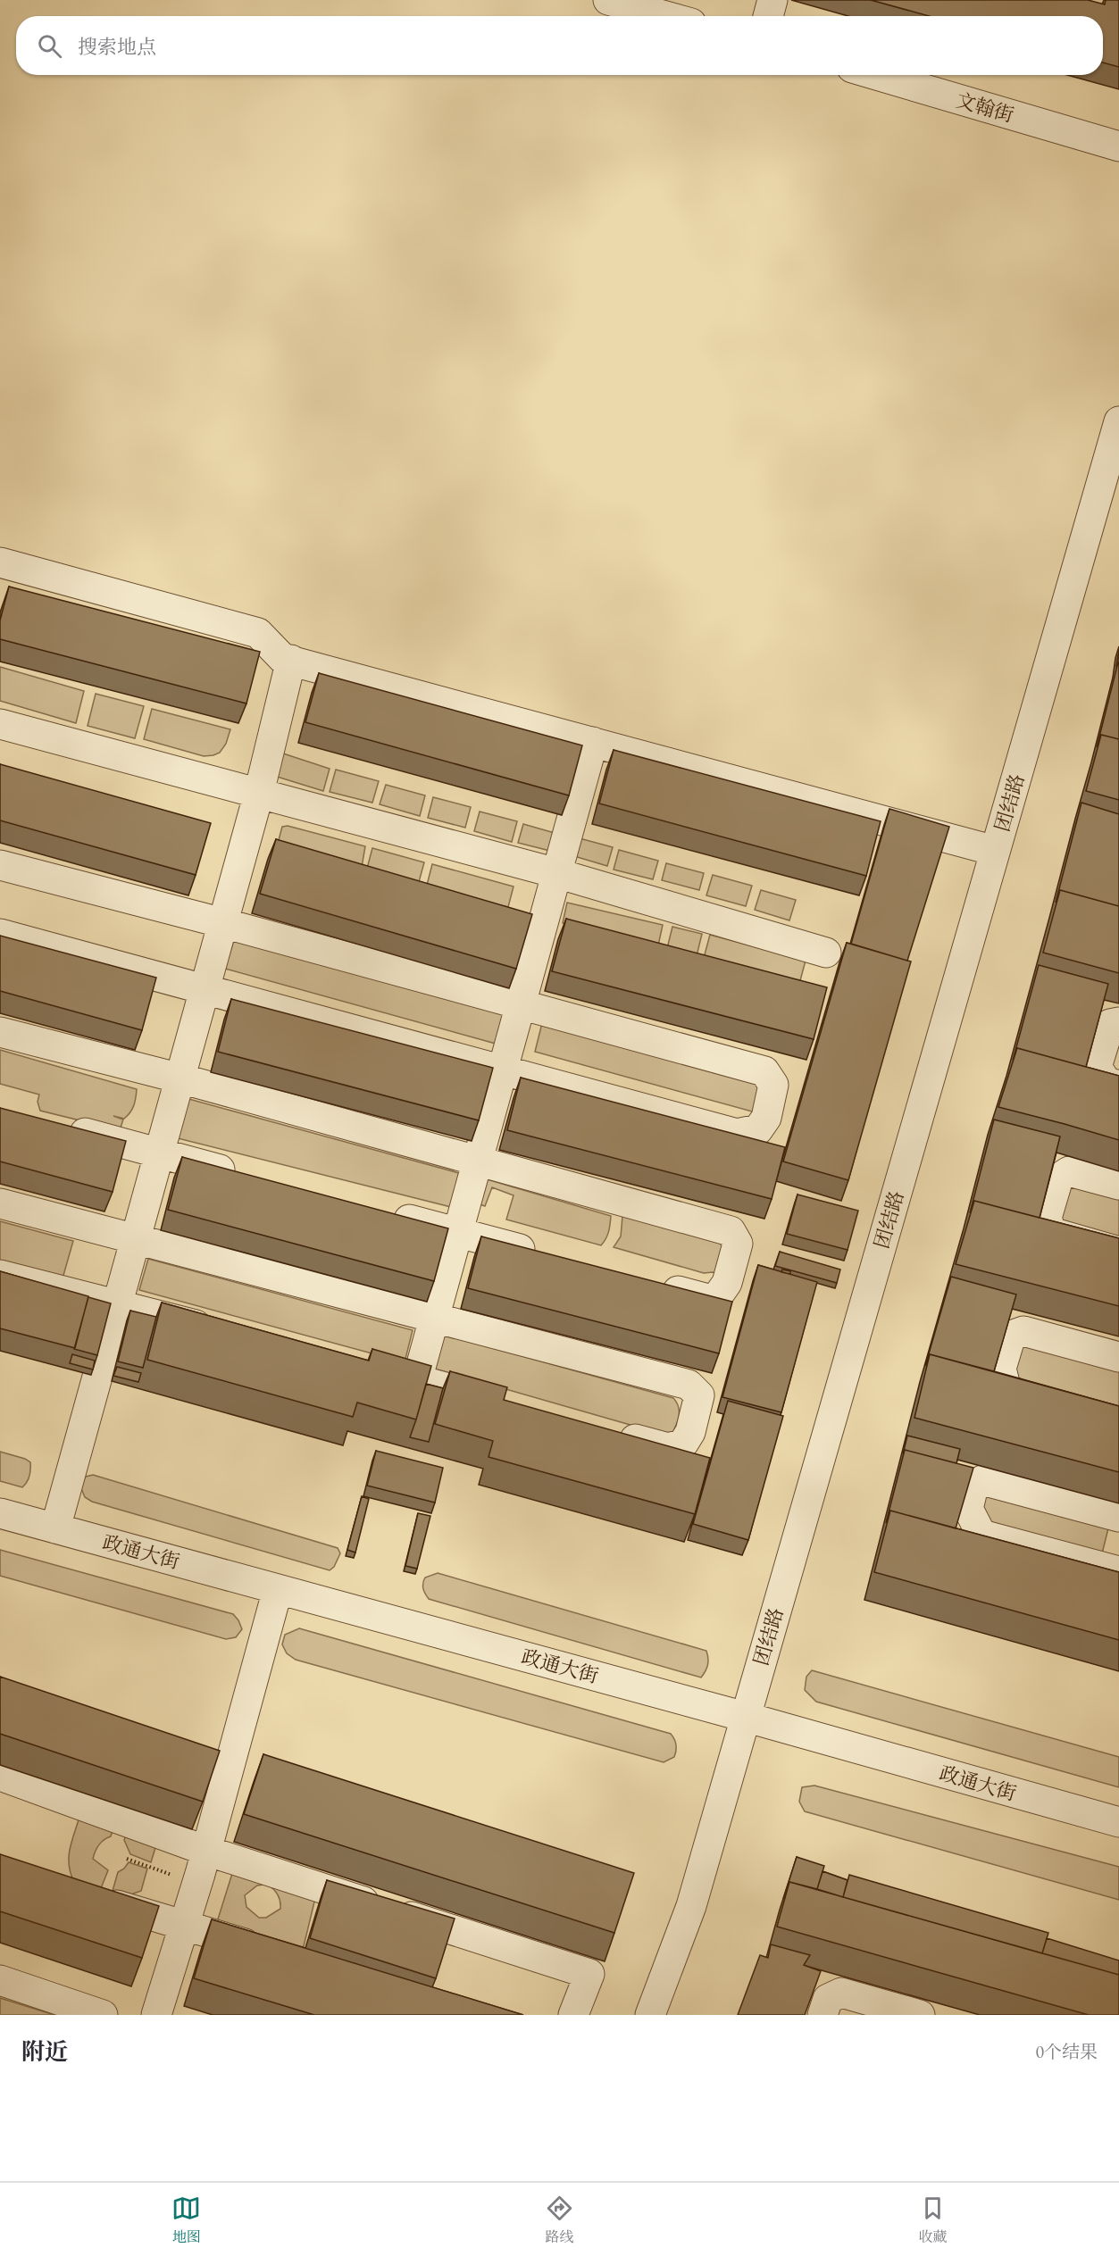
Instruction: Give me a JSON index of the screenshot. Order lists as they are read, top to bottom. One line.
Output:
{"streets":{"street":["文翰街","团结路","政通大街"]},"crossings":[["团结路","政通大街"]],"page":{"search":"搜索地点","heading":["附近","0个结果"],"nav":["地图","路线","收藏"]}}
